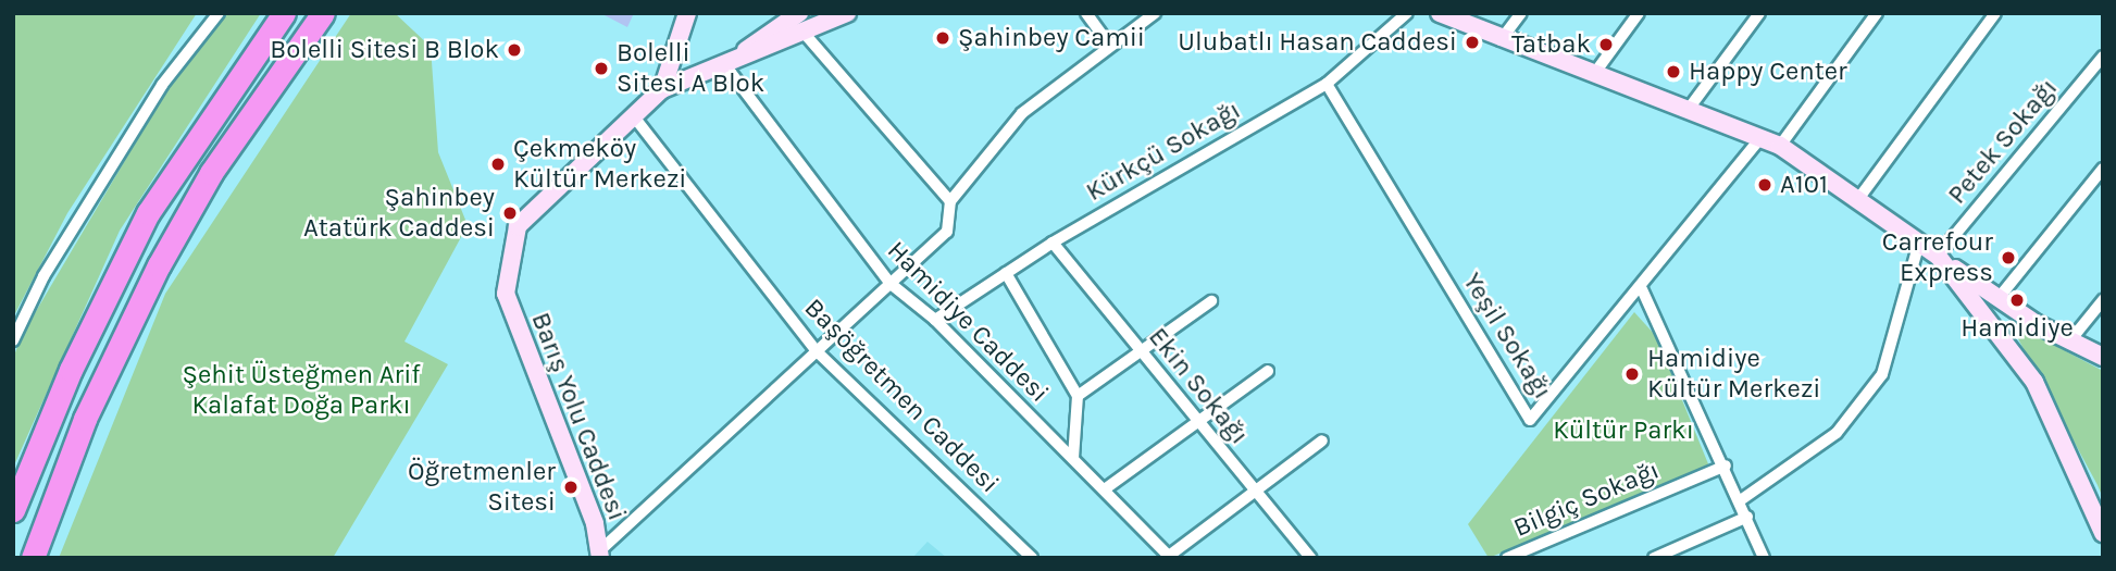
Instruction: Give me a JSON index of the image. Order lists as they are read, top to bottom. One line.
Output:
{"streets":{"street":["Petek Sokağı","Kürkçü Sokağı","Hamidiye Caddesi","Yeşil Sokağı","Ekin Sokağı","Başöğretmen Caddesi","Barış Yolu Caddesi","Bilgiç Sokağı"]},"crossings":[["Kürkçü Sokağı","Hamidiye Caddesi"],["Kürkçü Sokağı","Yeşil Sokağı"],["Kürkçü Sokağı","Ekin Sokağı"],["Başöğretmen Caddesi","Barış Yolu Caddesi"]],"parks":["Şehit Üsteğmen Arif Kalafat Doğa Parkı","Kültür Parkı"],"places":["Şahinbey Camii","Ulubatlı Hasan Caddesi","Tatbak","Bolelli Sitesi B Blok","Bolelli Sitesi A Blok","Happy Center","Çekmeköy Kültür Merkezi","A101","Şahinbey Atatürk Caddesi","Carrefour Express","Hamidiye","Hamidiye Kültür Merkezi","Öğretmenler Sitesi"]}
